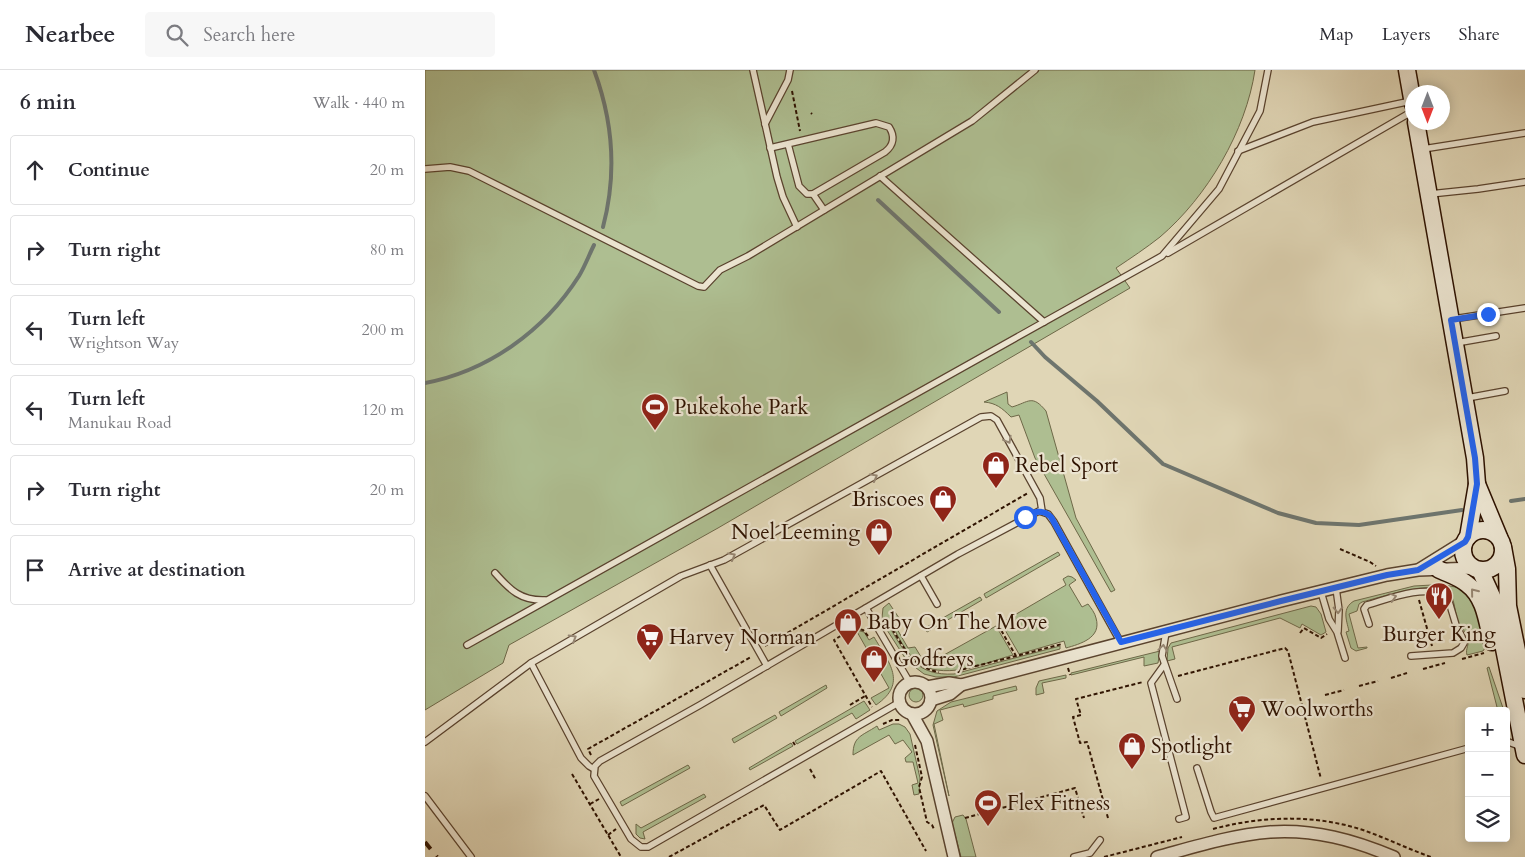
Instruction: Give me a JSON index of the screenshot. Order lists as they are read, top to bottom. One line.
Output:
{"places":{"sports":["Pukekohe Park","Flex Fitness"],"shop":["Rebel Sport","Briscoes","Noel Leeming","Baby On The Move","Godfreys","Spotlight"],"restaurant":["Burger King"],"supermarket":["Harvey Norman","Woolworths"]},"north":"bottom","page":{"header":"Nearbee","search":"Search here","nav":["Map","Layers","Share"],"heading":["6 min","Walk · 440 m"],"list":[["Continue","20 m"],["Turn right","80 m"],["Turn left","Wrightson Way","200 m"],["Turn left","Manukau Road","120 m"],["Turn right","20 m"],"Arrive at destination"],"map_buttons":["+","−"]}}
